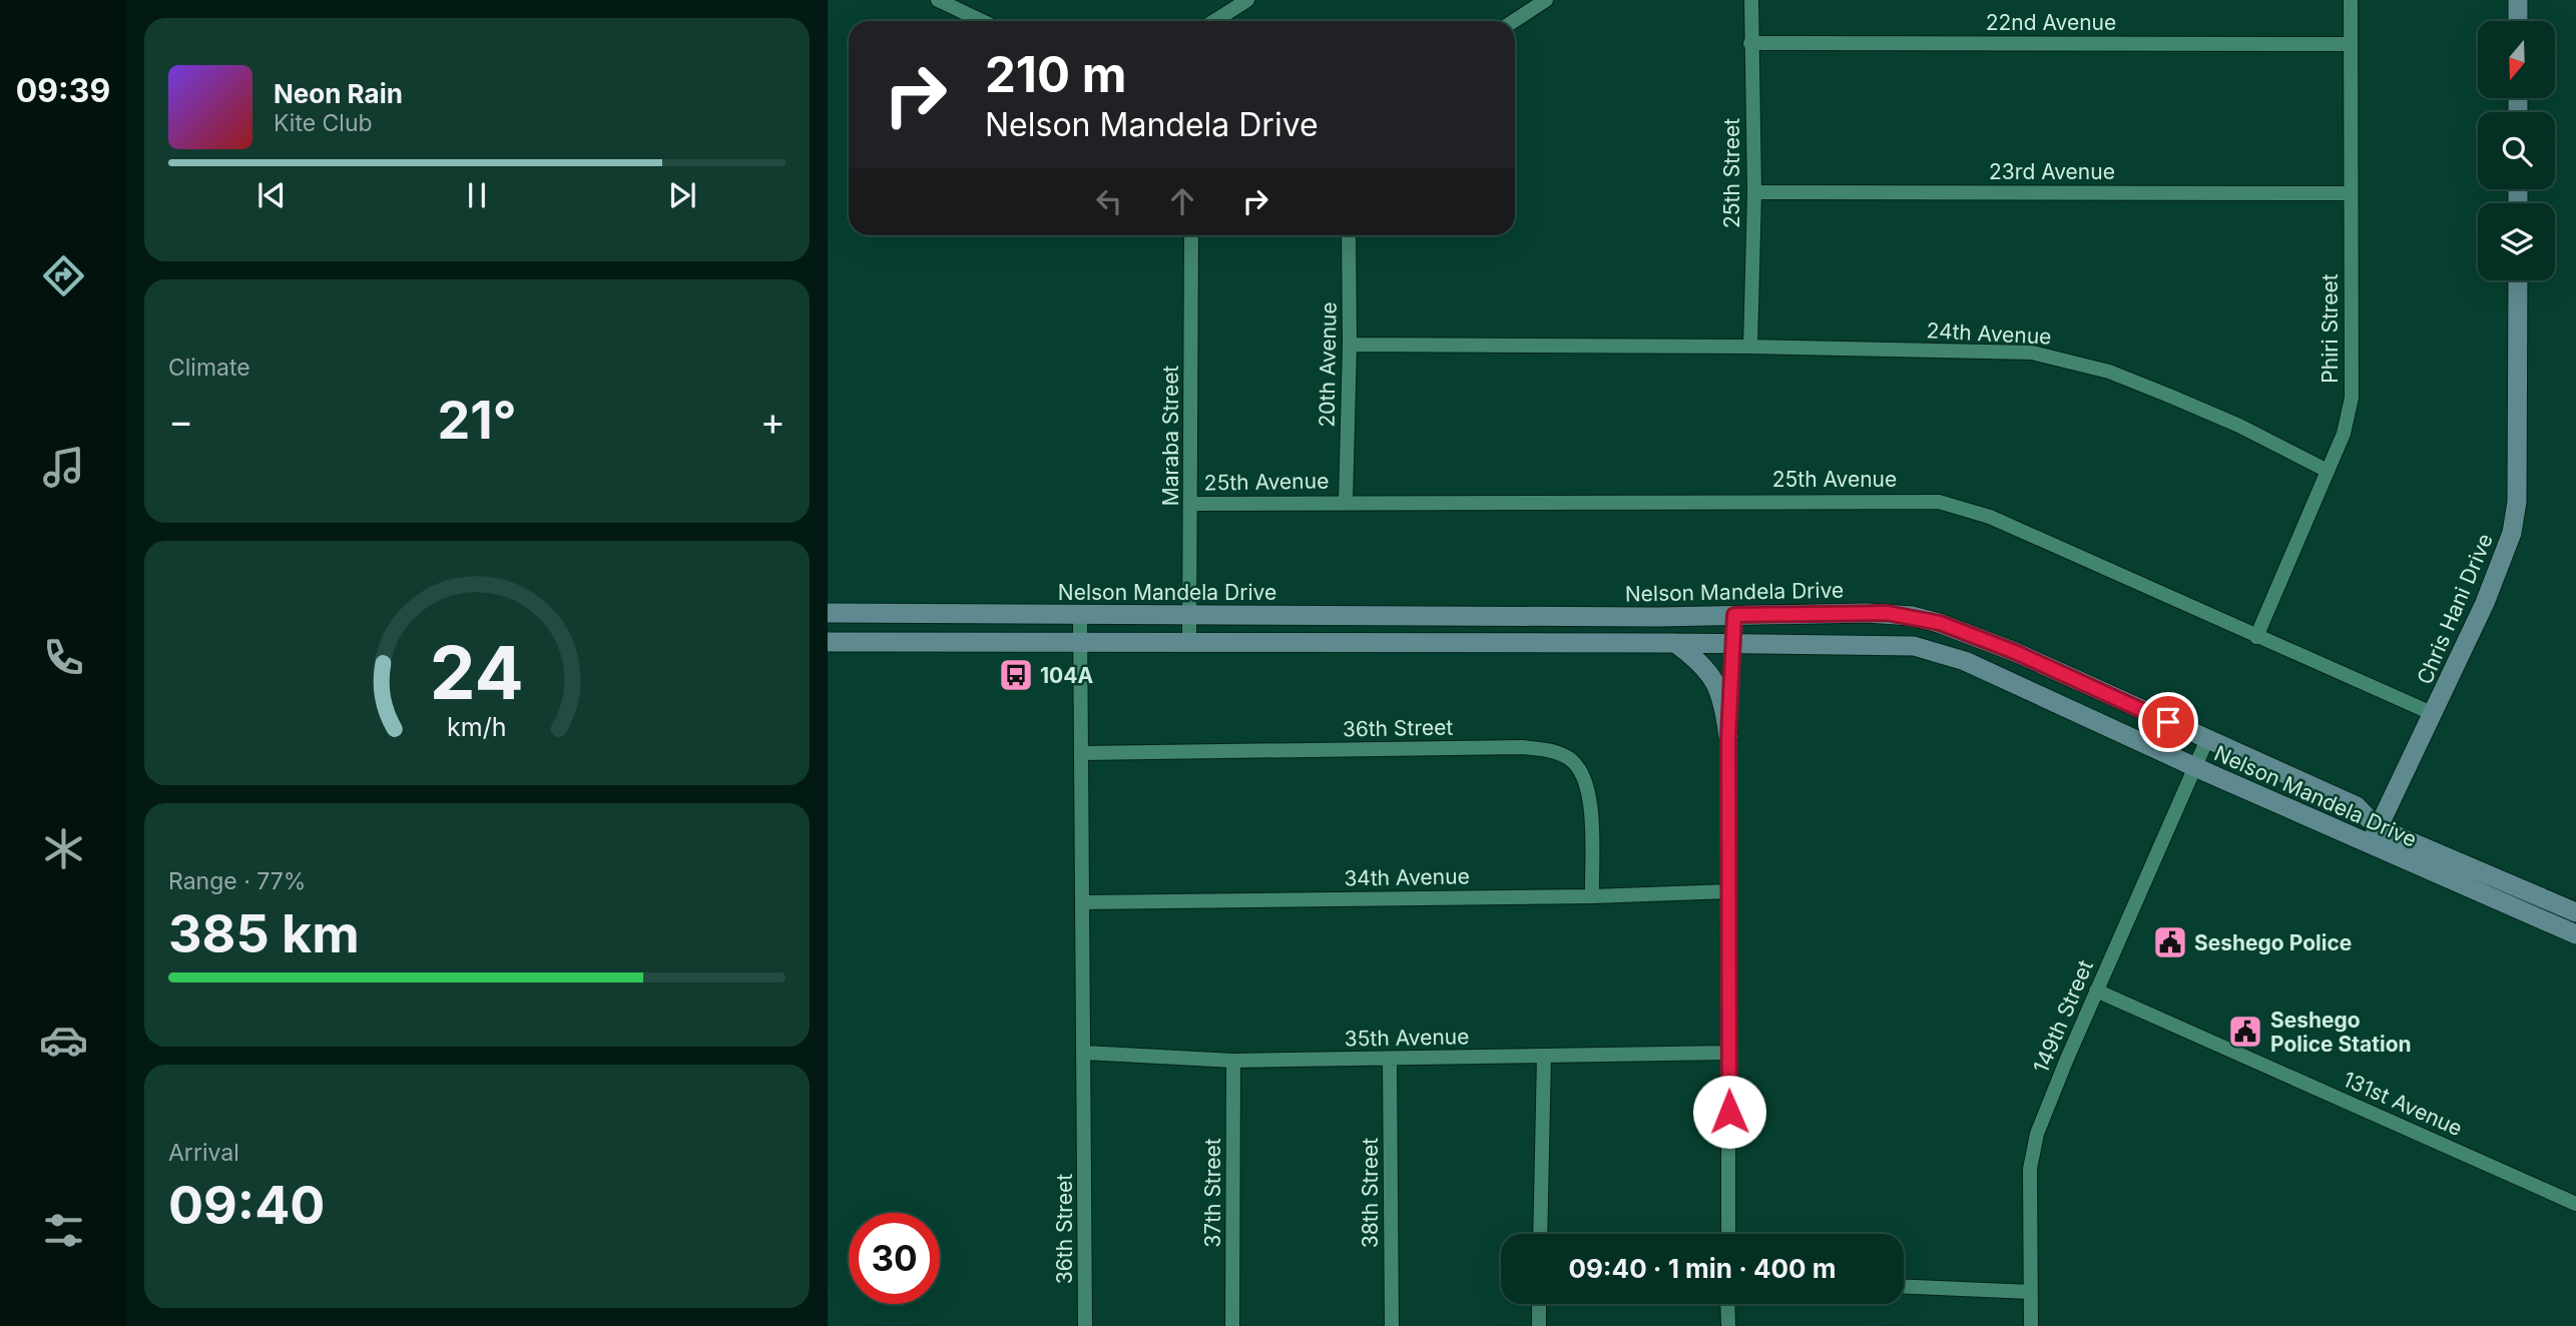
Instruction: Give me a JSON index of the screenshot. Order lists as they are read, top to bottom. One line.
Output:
{"streets":{"main road":["Nelson Mandela Drive","Chris Hani Drive"],"street":["22nd Avenue","23rd Avenue","25th Street","Phiri Street","24th Avenue","20th Avenue","Maraba Street","25th Avenue","36th Street","34th Avenue","149th Street","35th Avenue","131st Avenue","37th Street","38th Street"]},"crossings":[["22nd Avenue","25th Street"],["22nd Avenue","Phiri Street"],["23rd Avenue","25th Street"],["23rd Avenue","Phiri Street"],["25th Street","24th Avenue"],["Phiri Street","24th Avenue"],["Phiri Street","25th Avenue"],["24th Avenue","20th Avenue"],["20th Avenue","25th Avenue"],["Maraba Street","25th Avenue"],["Maraba Street","Nelson Mandela Drive"],["25th Avenue","Chris Hani Drive"],["Nelson Mandela Drive","Chris Hani Drive"],["Nelson Mandela Drive","36th Street"],["Nelson Mandela Drive","149th Street"],["36th Street","34th Avenue"],["36th Street","35th Avenue"],["149th Street","131st Avenue"],["35th Avenue","37th Street"],["35th Avenue","38th Street"]],"places":{"bus stop":["104A"],"public building":["Seshego Police","Seshego Police Station"]},"north":"bottom","page":{"tabs":"09:39","turn":["210 m","Nelson Mandela Drive"],"song":["Neon Rain","Kite Club"],"tile":["Climate",["Range · 77%","385 km"],["Arrival","09:40"]],"heat":["−","21°","+"],"limit":"30","trip":"09:40 · 1 min · 400 m","gauge":["24","km/h"]}}
